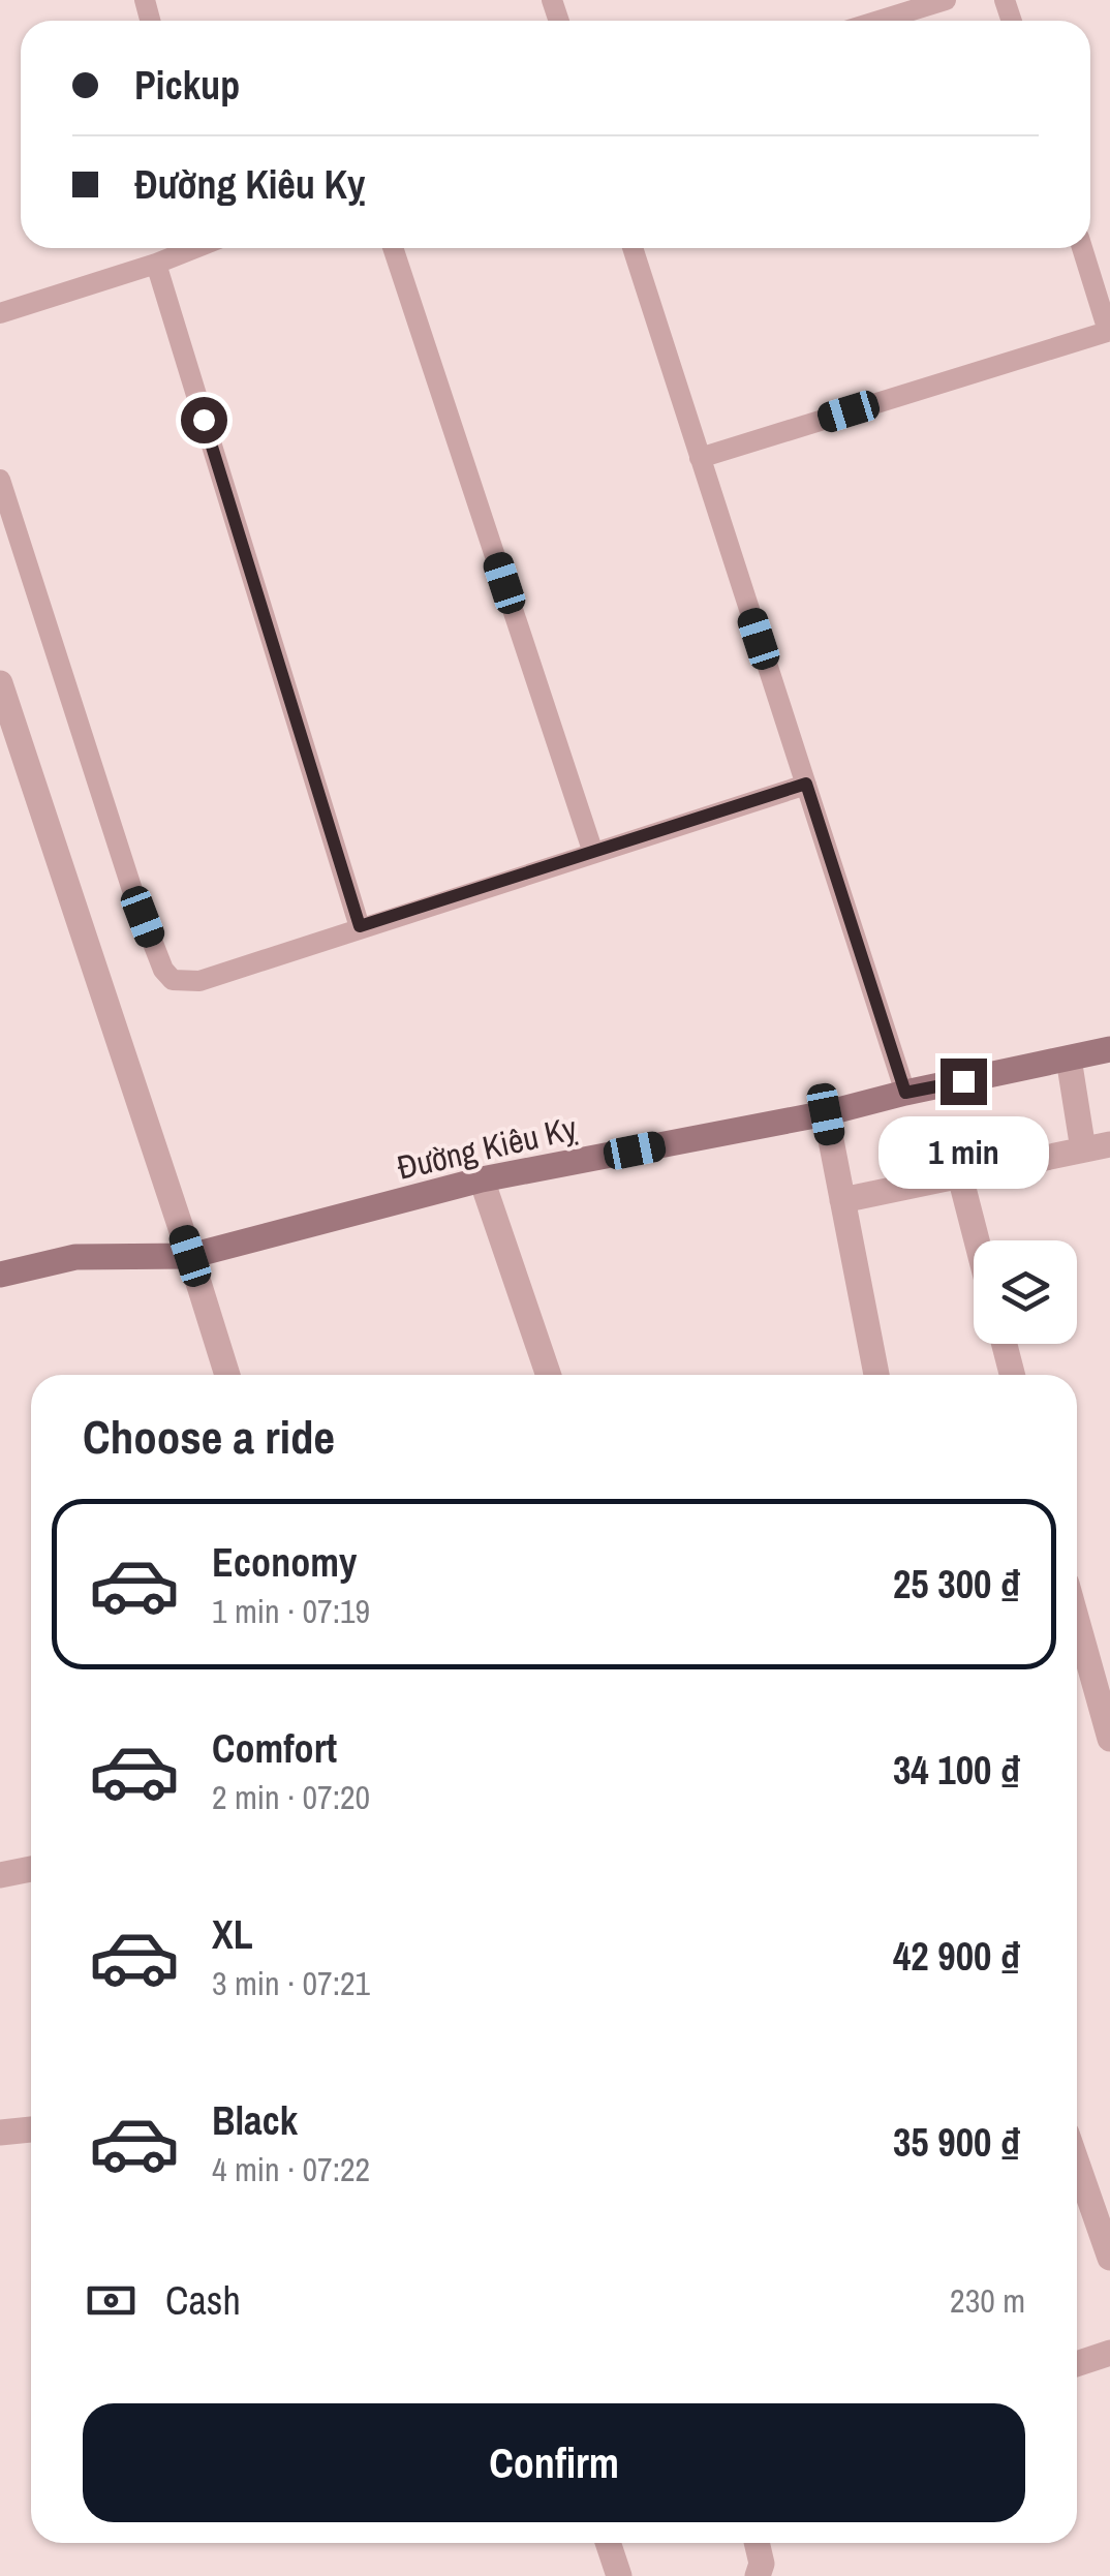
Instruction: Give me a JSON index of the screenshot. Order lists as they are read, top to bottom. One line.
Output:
{"streets":{"main road":["Đường Kiêu Kỵ"]},"page":{"banner":["Pickup","Đường Kiêu Kỵ"],"bubble":"1 min","heading":"Choose a ride","list":[{"name":"Economy","note":"1 min · 07:19","value":"25 300 ₫"},{"name":"Comfort","note":"2 min · 07:20","value":"34 100 ₫"},{"name":"XL","note":"3 min · 07:21","value":"42 900 ₫"},{"name":"Black","note":"4 min · 07:22","value":"35 900 ₫"}],"pay":["Cash","230 m"],"buttons":"Confirm"}}
